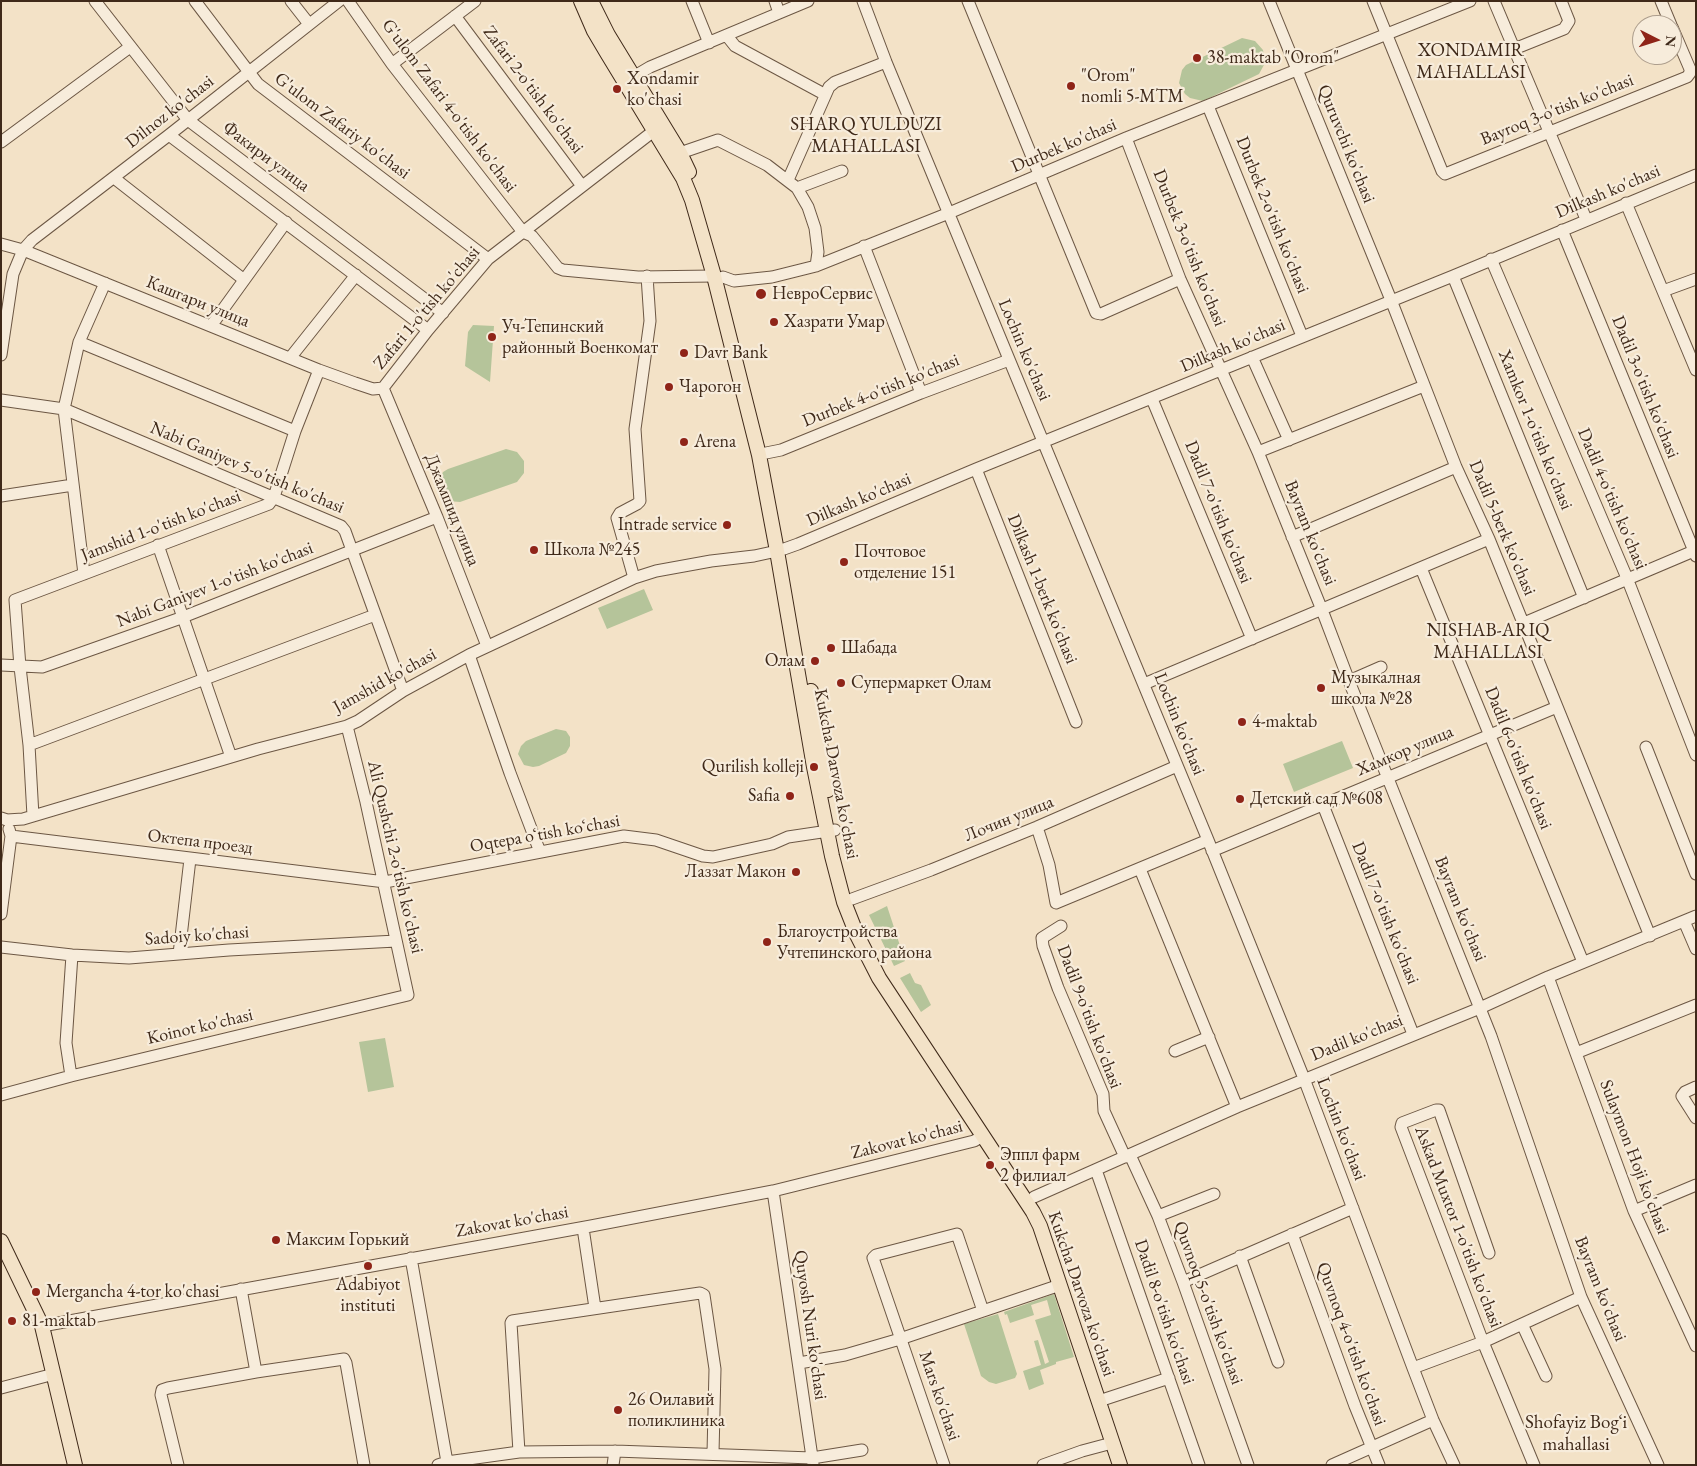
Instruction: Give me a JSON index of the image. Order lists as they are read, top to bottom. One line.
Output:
{"streets":{"main road":["Kukcha Darvoza ko'chasi"],"street":["Zafari 2-o'tish ko'chasi","G'ulom Zafari 4-o'tish ko'chasi","Bayroq 3-o'tish ko'chasi","Dilnoz ko'chasi","G'ulom Zafariy ko'chasi","Quruvchi ko'chasi","Durbek ko'chasi","Факири улица","Dilkash ko'chasi","Durbek 2-o'tish ko'chasi","Durbek 3-o'tish ko'chasi","Кашгари улица","Zafari 1-o'tish ko'chasi","Lochin ko'chasi","Dadil 3-o'tish ko'chasi","Durbek 4-o'tish ko'chasi","Xamkor 1-o'tish ko'chasi","Nabi Ganiyev 5-o'tish ko'chasi","Dadil 4-o'tish ko'chasi","Джамшид улица","Dadil 7-o'tish ko'chasi","Jamshid 1-o'tish ko'chasi","Dadil 5-berk ko'chasi","Bayram ko'chasi","Nabi Ganiyev 1-o'tish ko'chasi","Dilkash 1-berk ko'chasi","Jamshid ko'chasi","Хамкор улица","Dadil 6-o'tish ko'chasi","Лочин улица","Oqtepa oʻtish koʻchasi","Октепа проезд","Ali Qushchi 2-o'tish ko'chasi","Sadoiy ko'chasi","Dadil 9-o'tish ko'chasi","Koinot ko'chasi","Dadil ko'chasi","Zakovat ko'chasi","Sulaymon Hoji ko'chasi","Askad Muxtor 1-o'tish ko'chasi","Quvnoq 5-o'tish ko'chasi","Dadil 8-o'tish ko'chasi","Quyosh Nuri ko'chasi","Quvnoq 4-o'tish ko'chasi","Mars ko'chasi"]},"crossings":[["Zafari 2-o'tish ko'chasi","Zafari 1-o'tish ko'chasi"],["G'ulom Zafari 4-o'tish ko'chasi","Zafari 1-o'tish ko'chasi"],["Bayroq 3-o'tish ko'chasi","Durbek ko'chasi"],["Dilnoz ko'chasi","G'ulom Zafariy ko'chasi"],["Dilnoz ko'chasi","Факири улица"],["Dilnoz ko'chasi","Кашгари улица"],["G'ulom Zafariy ko'chasi","Zafari 1-o'tish ko'chasi"],["Quruvchi ko'chasi","Durbek ko'chasi"],["Quruvchi ko'chasi","Dilkash ko'chasi"],["Quruvchi ko'chasi","Dadil 5-berk ko'chasi"],["Durbek ko'chasi","Durbek 2-o'tish ko'chasi"],["Durbek ko'chasi","Durbek 3-o'tish ko'chasi"],["Durbek ko'chasi","Lochin ko'chasi"],["Durbek ko'chasi","Kukcha Darvoza ko'chasi"],["Факири улица","Zafari 1-o'tish ko'chasi"],["Dilkash ko'chasi","Durbek 2-o'tish ko'chasi"],["Dilkash ko'chasi","Durbek 3-o'tish ko'chasi"],["Dilkash ko'chasi","Lochin ko'chasi"],["Dilkash ko'chasi","Dadil 3-o'tish ko'chasi"],["Dilkash ko'chasi","Xamkor 1-o'tish ko'chasi"],["Dilkash ko'chasi","Dadil 4-o'tish ko'chasi"],["Dilkash ko'chasi","Dadil 7-o'tish ko'chasi"],["Dilkash ko'chasi","Dadil 5-berk ko'chasi"],["Dilkash ko'chasi","Bayram ko'chasi"],["Dilkash ko'chasi","Dilkash 1-berk ko'chasi"],["Dilkash ko'chasi","Jamshid ko'chasi"],["Dilkash ko'chasi","Kukcha Darvoza ko'chasi"],["Durbek 3-o'tish ko'chasi","Bayram ko'chasi"],["Кашгари улица","Zafari 1-o'tish ko'chasi"],["Кашгари улица","Джамшид улица"],["Zafari 1-o'tish ko'chasi","Джамшид улица"],["Zafari 1-o'tish ko'chasi","Kukcha Darvoza ko'chasi"],["Lochin ko'chasi","Durbek 4-o'tish ko'chasi"],["Lochin ko'chasi","Хамкор улица"],["Lochin ko'chasi","Лочин улица"],["Lochin ko'chasi","Dadil ko'chasi"],["Durbek 4-o'tish ko'chasi","Kukcha Darvoza ko'chasi"],["Nabi Ganiyev 5-o'tish ko'chasi","Jamshid 1-o'tish ko'chasi"],["Nabi Ganiyev 5-o'tish ko'chasi","Nabi Ganiyev 1-o'tish ko'chasi"],["Nabi Ganiyev 5-o'tish ko'chasi","Jamshid ko'chasi"],["Джамшид улица","Nabi Ganiyev 1-o'tish ko'chasi"],["Джамшид улица","Jamshid ko'chasi"],["Dadil 7-o'tish ko'chasi","Хамкор улица"],["Dadil 7-o'tish ko'chasi","Dadil ko'chasi"],["Jamshid 1-o'tish ko'chasi","Nabi Ganiyev 1-o'tish ko'chasi"],["Dadil 5-berk ko'chasi","Хамкор улица"],["Dadil 5-berk ko'chasi","Dadil ko'chasi"],["Bayram ko'chasi","Хамкор улица"],["Bayram ko'chasi","Dadil ko'chasi"],["Jamshid ko'chasi","Kukcha Darvoza ko'chasi"],["Jamshid ko'chasi","Ali Qushchi 2-o'tish ko'chasi"],["Хамкор улица","Dadil 6-o'tish ko'chasi"],["Хамкор улица","Лочин улица"],["Dadil 6-o'tish ko'chasi","Dadil ko'chasi"],["Kukcha Darvoza ko'chasi","Лочин улица"],["Kukcha Darvoza ko'chasi","Oqtepa oʻtish koʻchasi"],["Kukcha Darvoza ko'chasi","Dadil ko'chasi"],["Kukcha Darvoza ko'chasi","Zakovat ko'chasi"],["Kukcha Darvoza ko'chasi","Mars ko'chasi"],["Oqtepa oʻtish koʻchasi","Октепа проезд"],["Oqtepa oʻtish koʻchasi","Ali Qushchi 2-o'tish ko'chasi"],["Октепа проезд","Ali Qushchi 2-o'tish ko'chasi"],["Ali Qushchi 2-o'tish ko'chasi","Sadoiy ko'chasi"],["Ali Qushchi 2-o'tish ko'chasi","Koinot ko'chasi"],["Dadil 9-o'tish ko'chasi","Dadil ko'chasi"],["Dadil 9-o'tish ko'chasi","Quvnoq 5-o'tish ko'chasi"],["Dadil ko'chasi","Sulaymon Hoji ko'chasi"],["Dadil ko'chasi","Quvnoq 5-o'tish ko'chasi"],["Dadil ko'chasi","Dadil 8-o'tish ko'chasi"],["Zakovat ko'chasi","Quyosh Nuri ko'chasi"],["Quyosh Nuri ko'chasi","Mars ko'chasi"]],"districts":["XONDAMIR MAHALLASI","SHARQ YULDUZI MAHALLASI","NISHAB-ARIQ MAHALLASI","Shofayiz Bogʻi mahallasi"],"places":["38-maktab \"Orom\"","\"Orom\" nomli 5-MTM","Xondamir ko'chasi","НевроСервис","Хазрати Умар","Уч-Тепинский районный Военкомат","Davr Bank","Чарогон","Arena","Intrade service","Школа №245","Почтовое отделение 151","Шабада","Олам","Супермаркет Олам","Музыкалная школа №28","4-maktab","Qurilish kolleji","Safia","Детский сад №608","Лаззат Макон","Благоустройства Учтепинского района","Эппл фарм 2 филиал","Максим Горький","Adabiyot instituti","Mergancha 4-tor ko'chasi","81-maktab","26 Оилавий поликлиника"],"north":"right"}
